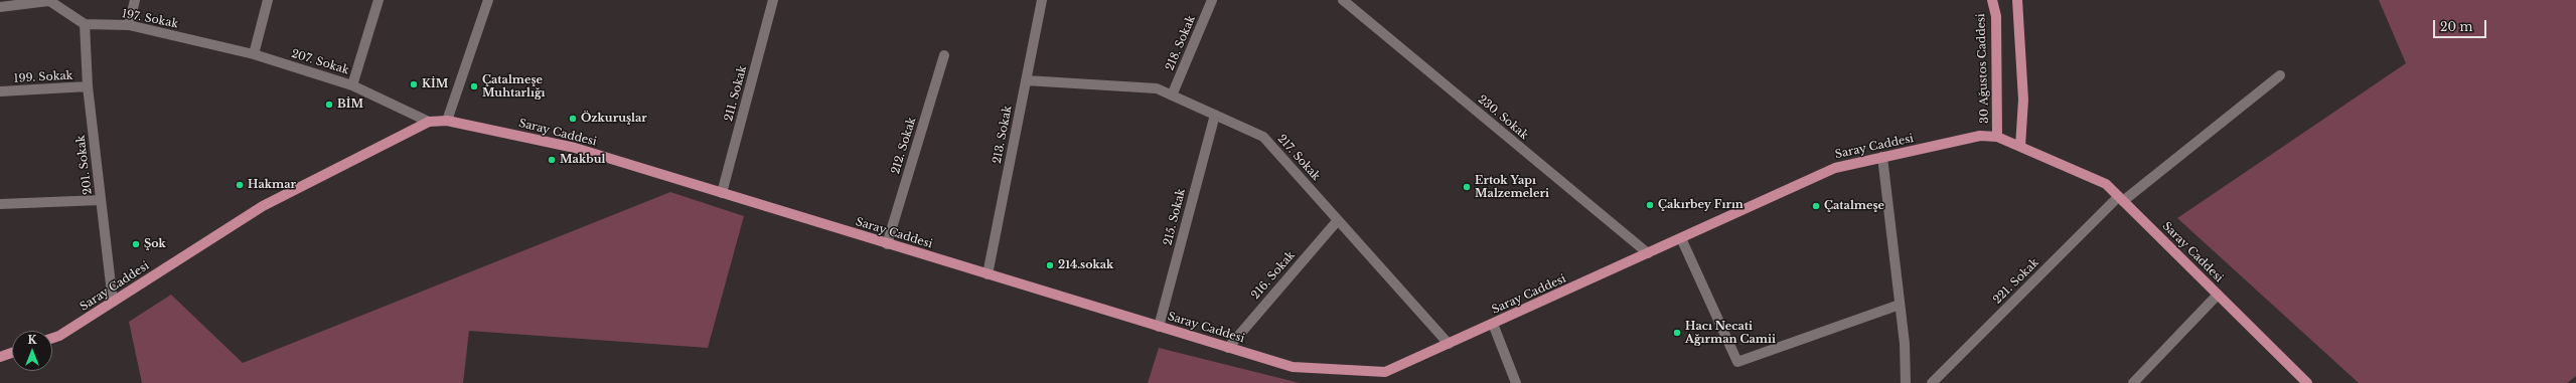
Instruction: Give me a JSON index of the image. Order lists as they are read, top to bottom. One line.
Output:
{"streets":{"main road":["30 Ağustos Caddesi","Saray Caddesi"],"street":["197. Sokak","218. Sokak","207. Sokak","199. Sokak","211. Sokak","230. Sokak","213. Sokak","212. Sokak","217. Sokak","201. Sokak","215. Sokak","216. Sokak","221. Sokak"]},"crossings":[["197. Sokak","207. Sokak"],["197. Sokak","201. Sokak"],["218. Sokak","217. Sokak"],["207. Sokak","Saray Caddesi"],["30 Ağustos Caddesi","Saray Caddesi"],["199. Sokak","201. Sokak"],["211. Sokak","Saray Caddesi"],["230. Sokak","Saray Caddesi"],["Saray Caddesi","213. Sokak"],["Saray Caddesi","212. Sokak"],["Saray Caddesi","217. Sokak"],["Saray Caddesi","201. Sokak"],["Saray Caddesi","215. Sokak"],["Saray Caddesi","216. Sokak"],["Saray Caddesi","221. Sokak"],["213. Sokak","217. Sokak"],["217. Sokak","215. Sokak"],["217. Sokak","216. Sokak"]],"places":["KİM","Çatalmeşe Muhtarlığı","BİM","Özkuruşlar","Makbul","Hakmar","Ertok Yapı Malzemeleri","Çakırbey Fırın","Çatalmeşe","Şok","214.sokak","Hacı Necati Ağırman Camii"],"scale_bar":"20 m","north":"top"}
